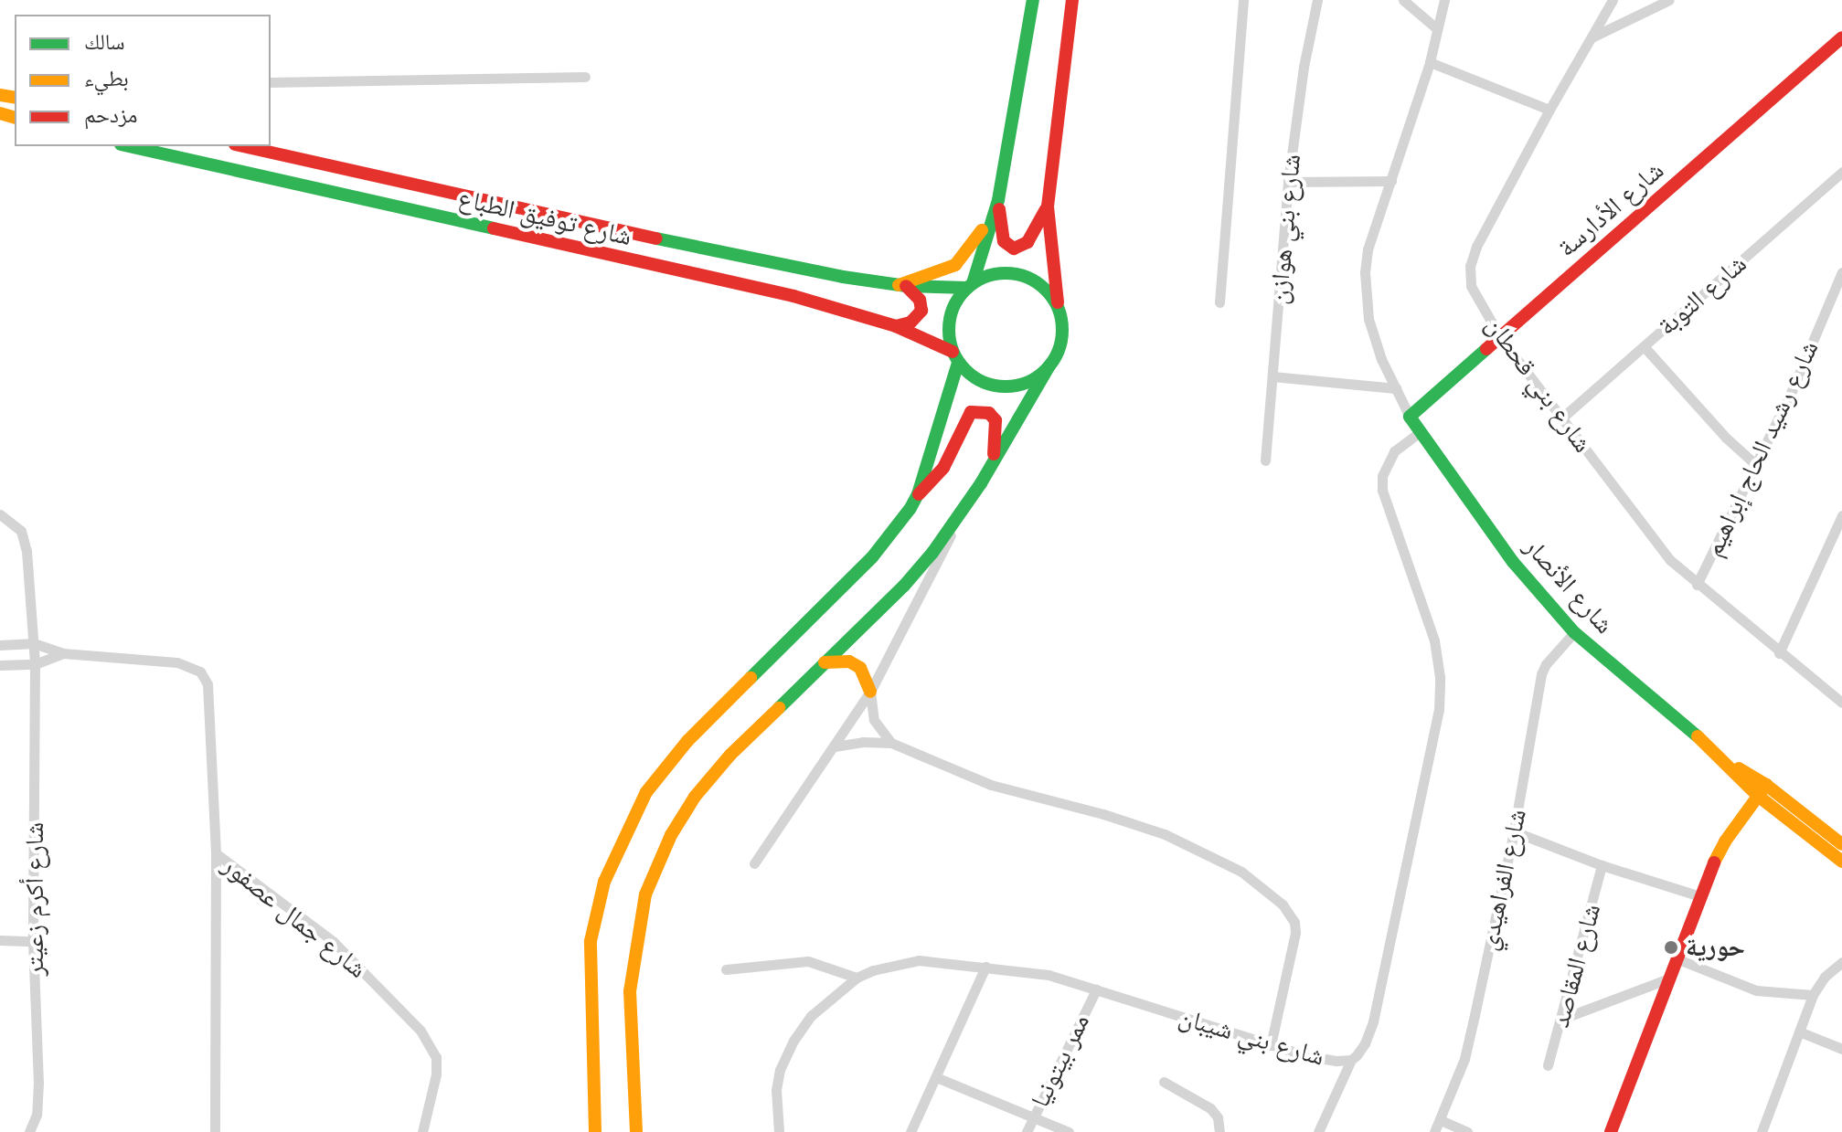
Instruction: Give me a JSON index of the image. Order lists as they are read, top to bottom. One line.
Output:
{"streets":{"street":["شارع الأدارسة","شارع توفيق الطباع","شارع بني هوازن","شارع التوبة","شارع بني قحطان","شارع رشيد الحاج إبراهيم","شارع الأنصار","شارع الفراهيدي","شارع أكرم زعيتر","شارع جمال عصفور","شارع المقاصد","شارع بني شيبان","ممر بيتونيا"]},"crossings":[["شارع الأدارسة","شارع بني قحطان"],["شارع الأدارسة","شارع الأنصار"],["شارع التوبة","شارع بني قحطان"],["شارع بني قحطان","شارع رشيد الحاج إبراهيم"],["شارع الأنصار","شارع الفراهيدي"],["شارع الأنصار","شارع بني شيبان"],["شارع بني شيبان","ممر بيتونيا"]],"places":["حورية"],"legend":["سالك","بطيء","مزدحم"]}
